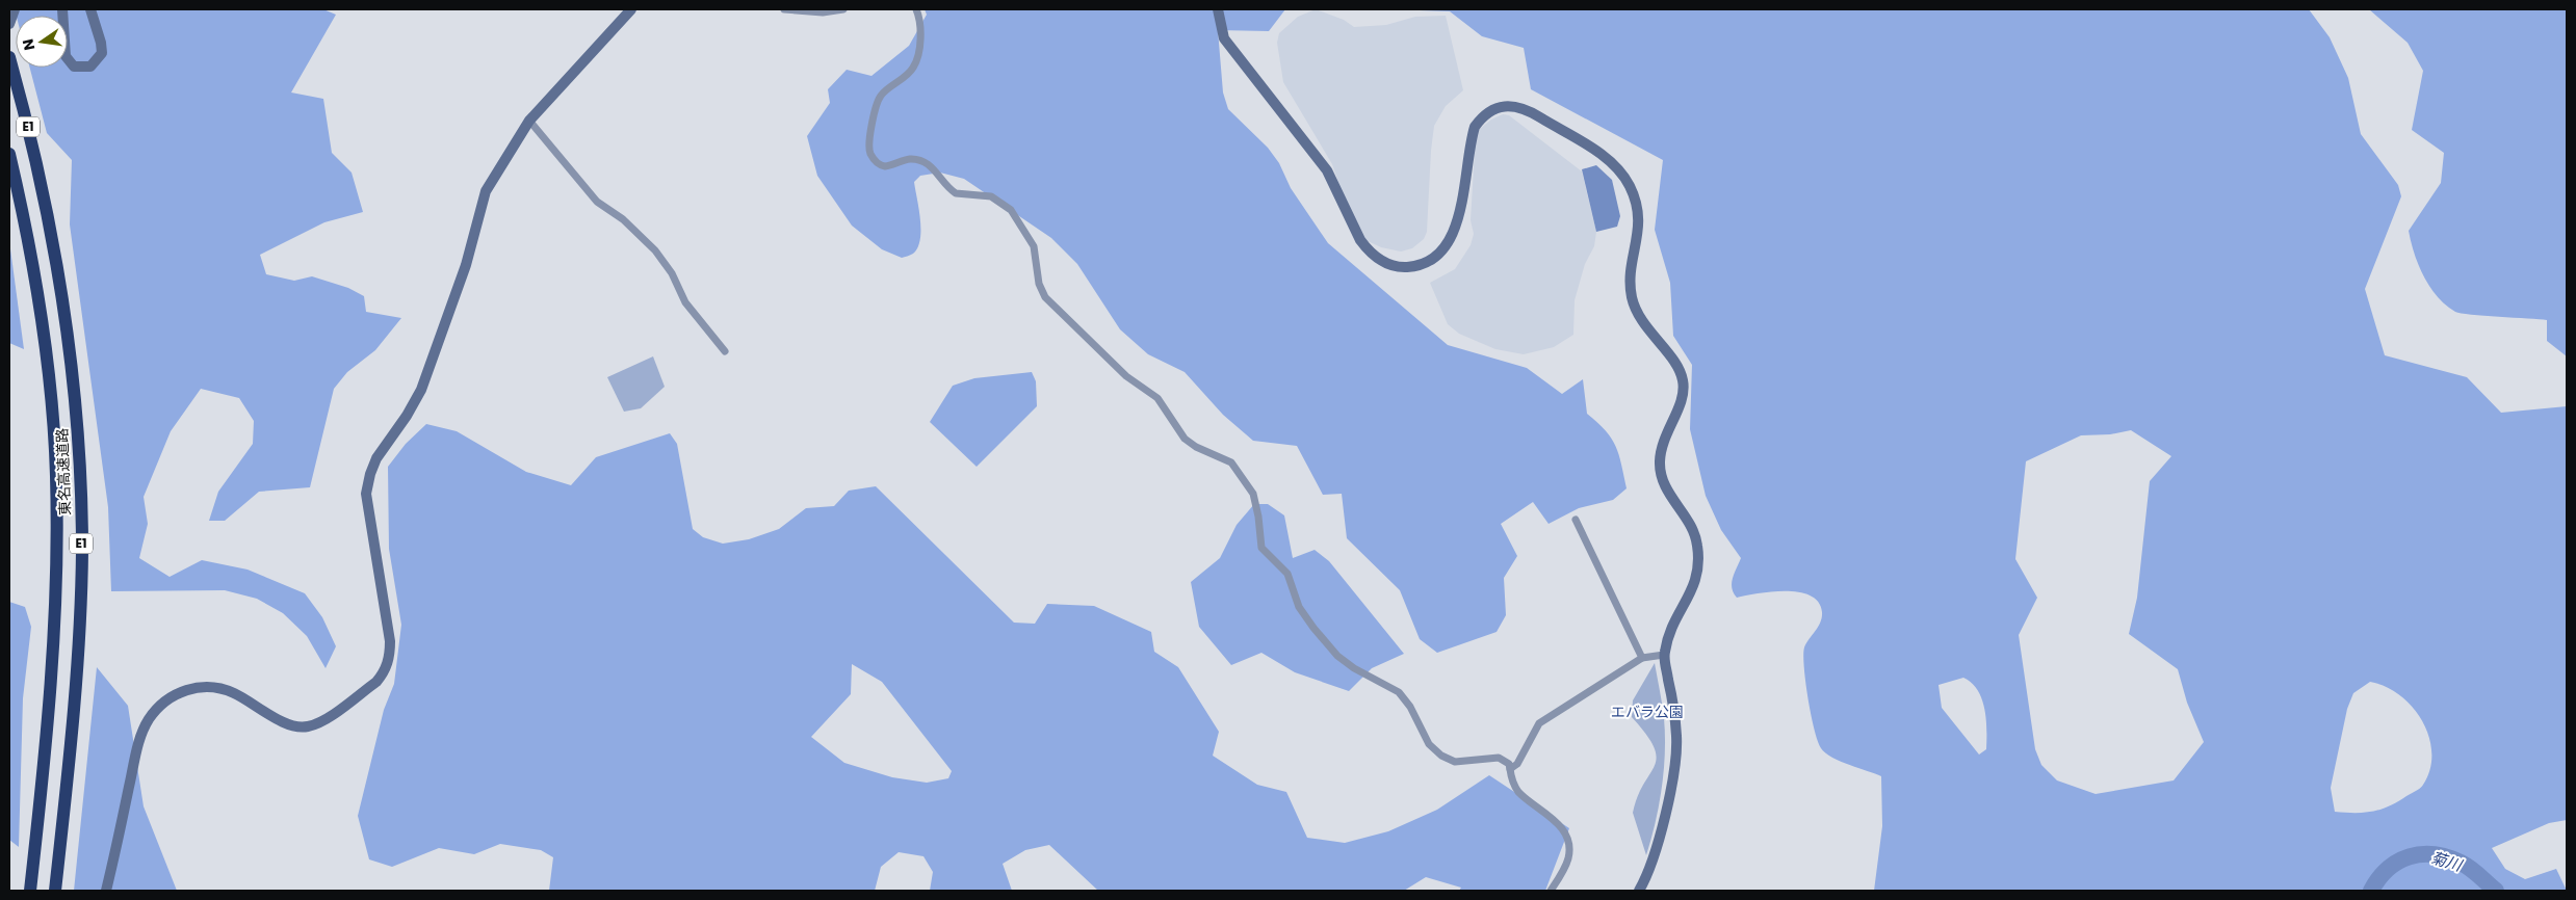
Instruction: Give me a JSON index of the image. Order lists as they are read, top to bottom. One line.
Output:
{"streets":{"highway":["E1","東名高速道路"]},"water":["菊川"],"parks":["エバラ公園"],"north":"left"}
